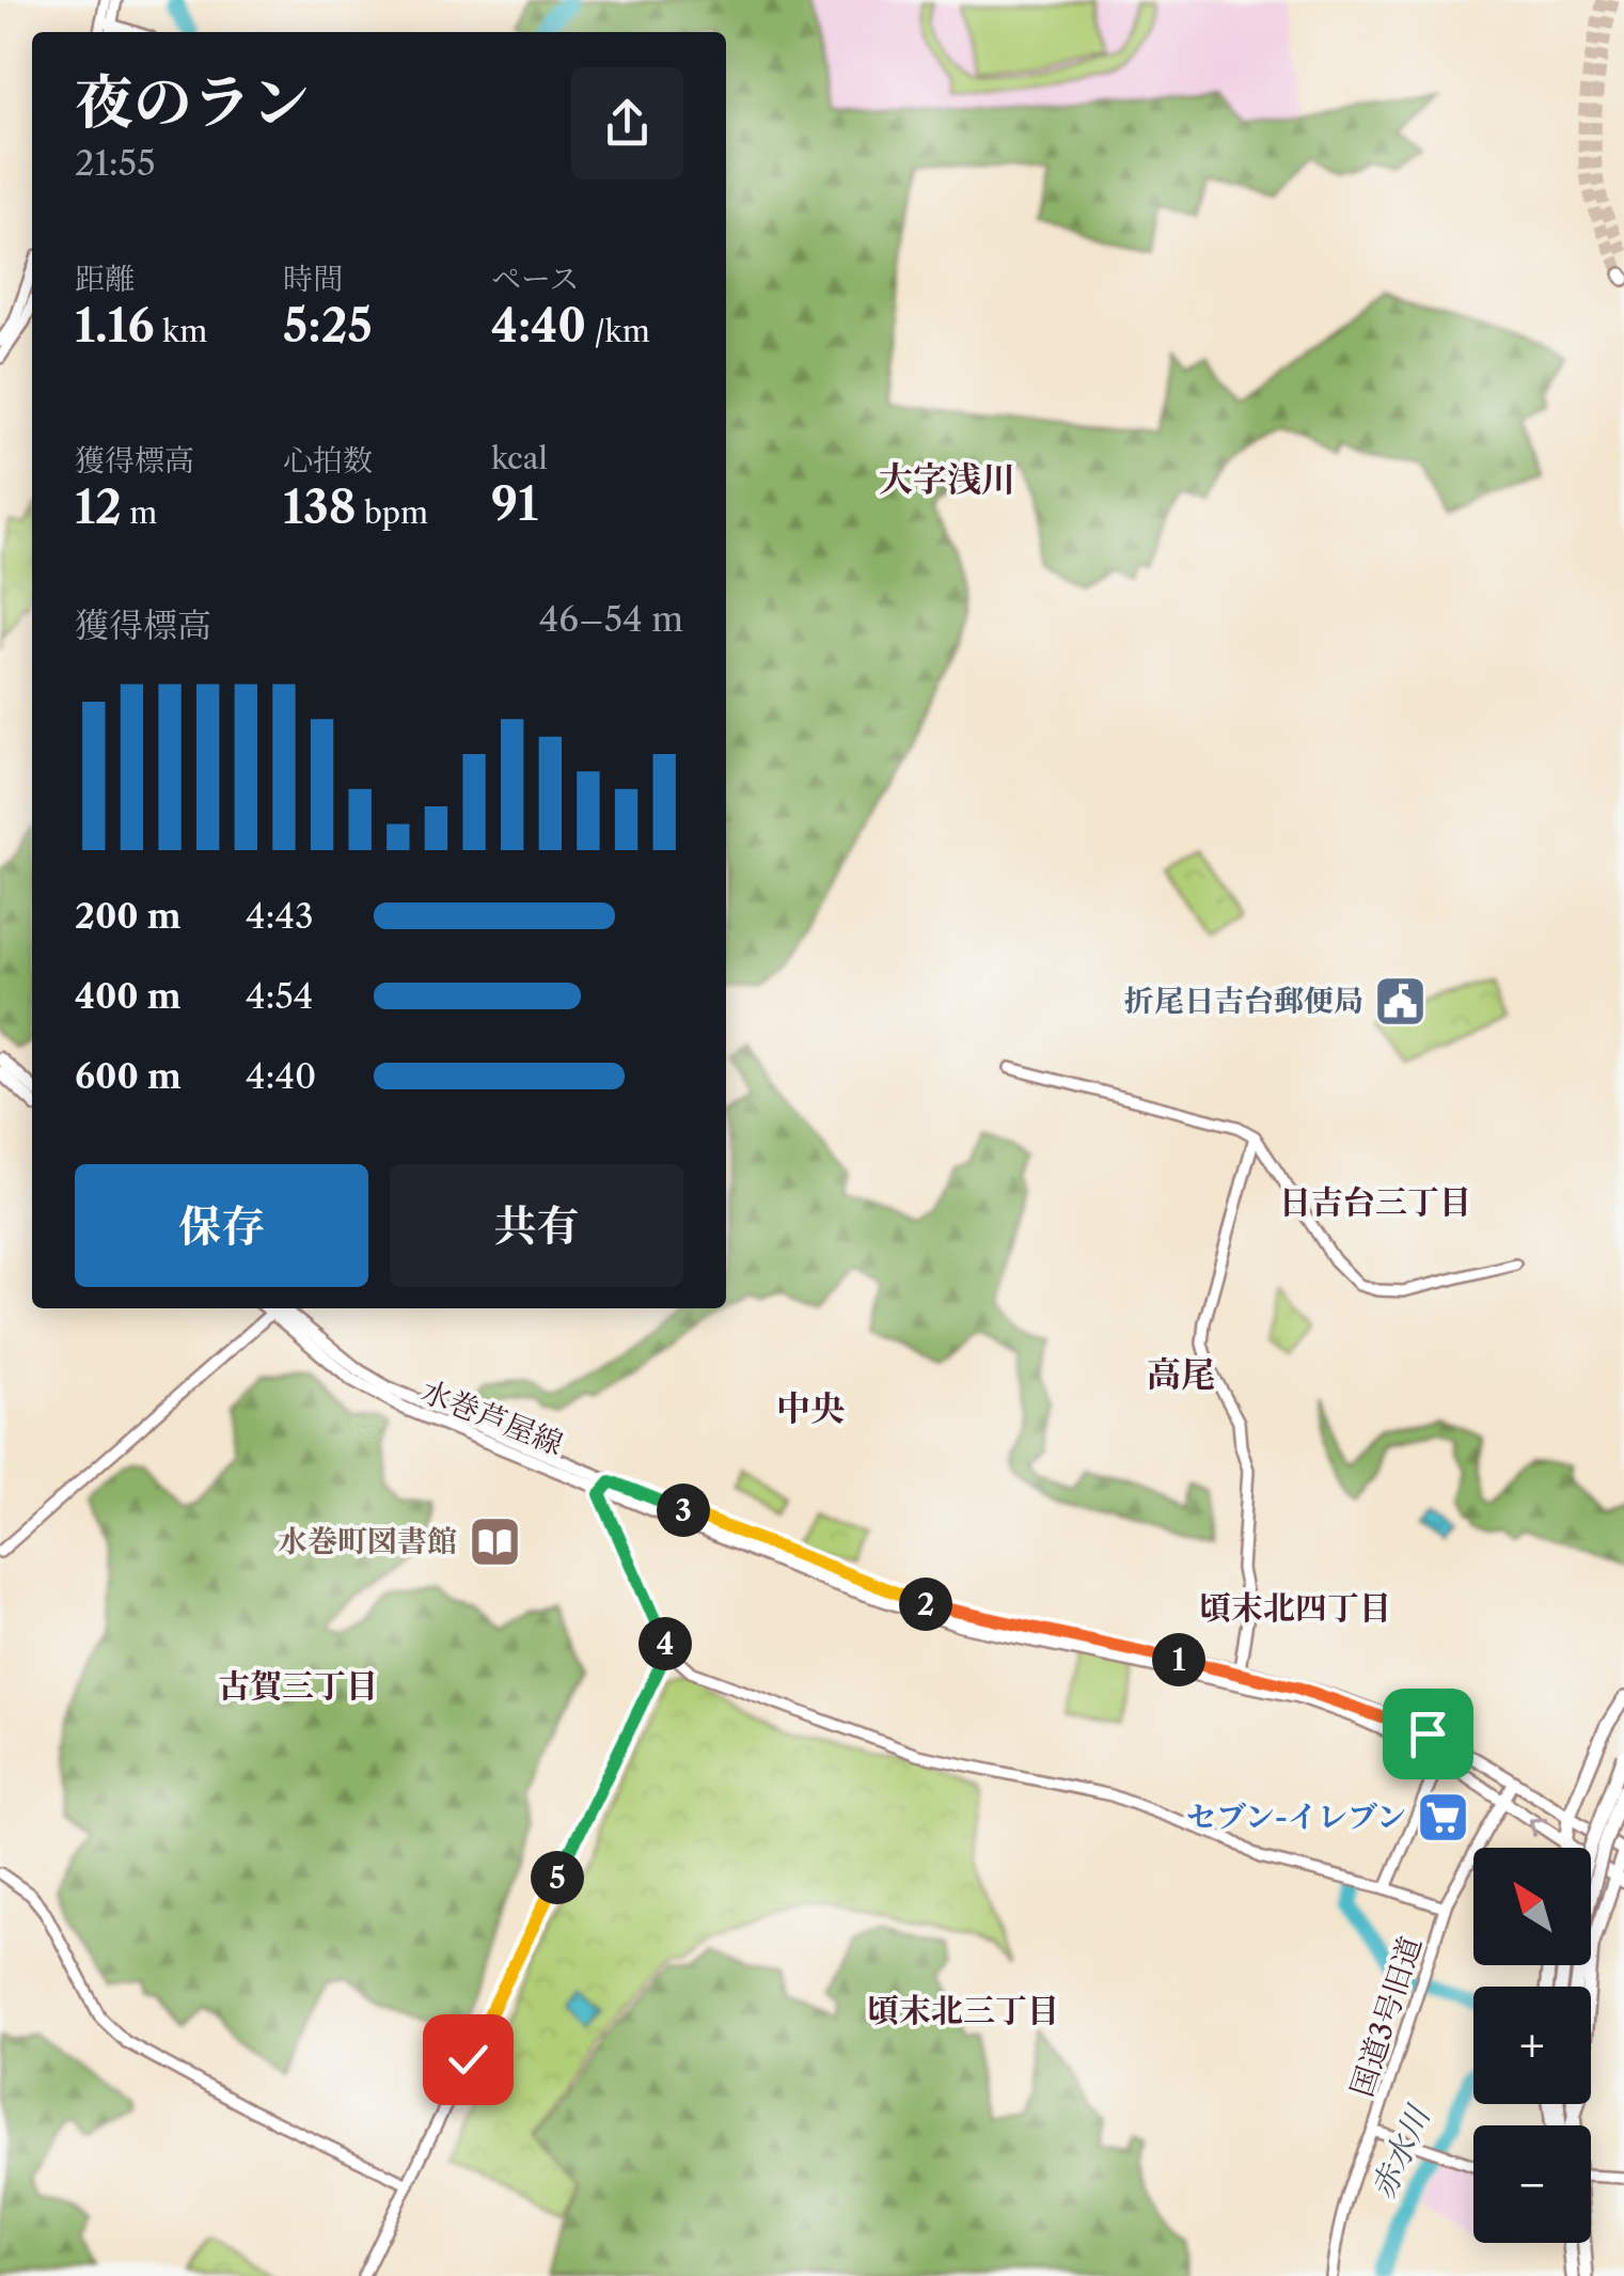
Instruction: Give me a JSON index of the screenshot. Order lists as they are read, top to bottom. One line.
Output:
{"streets":{"main road":["水巻芦屋線"],"street":["国道3号旧道"]},"crossings":[["水巻芦屋線","国道3号旧道"]],"districts":["大字浅川","日吉台三丁目","高尾","中央","頃末北四丁目","古賀三丁目","頃末北三丁目"],"water":["赤水川"],"places":{"public building":["折尾日吉台郵便局"],"library":["水巻町図書館"],"supermarket":["セブン-イレブン"]},"north":"top left","page":{"heading":["夜のラン","21:55"],"stats":[["距離","1.16 km"],["時間","5:25"],["ペース","4:40 /km"],["獲得標高","12 m"],["心拍数","138 bpm"],["kcal","91"]],"chart":["獲得標高","46–54 m"],"list":[{"name":"200 m","note":"4:43"},{"name":"400 m","note":"4:54"},{"name":"600 m","note":"4:40"}],"buttons":["保存","共有"],"pins":["3","2","4","1","5"],"map_buttons":["+","−"]}}
